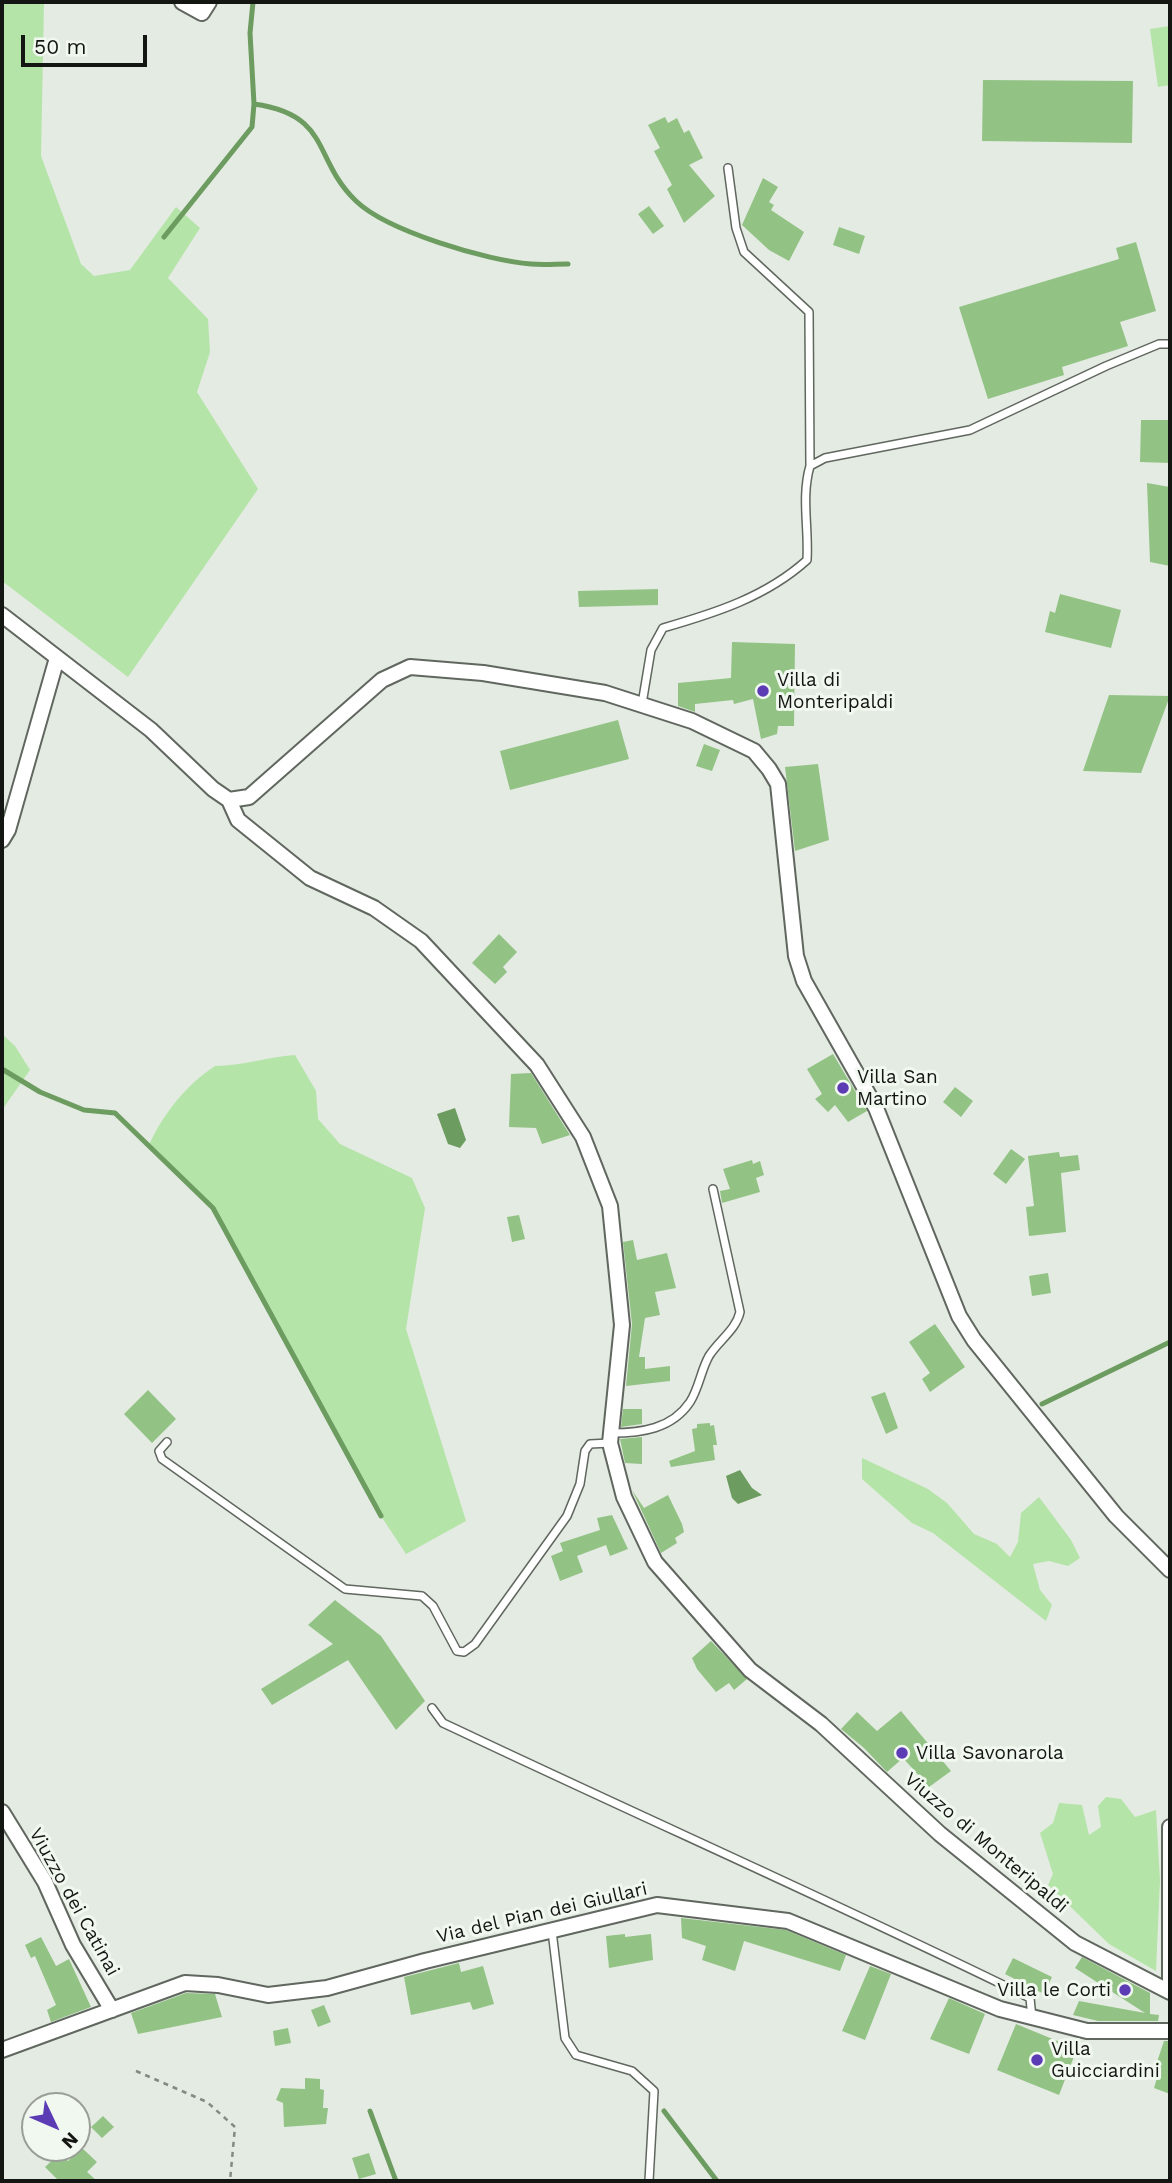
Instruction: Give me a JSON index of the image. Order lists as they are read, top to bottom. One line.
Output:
{"streets":{"street":["Viuzzo di Monteripaldi","Viuzzo dei Catinai","Via del Pian dei Giullari"]},"crossings":[["Viuzzo dei Catinai","Via del Pian dei Giullari"]],"places":["Villa di Monteripaldi","Villa San Martino","Villa Savonarola","Villa le Corti","Villa Guicciardini"],"scale_bar":"50 m","north":"bottom right"}
